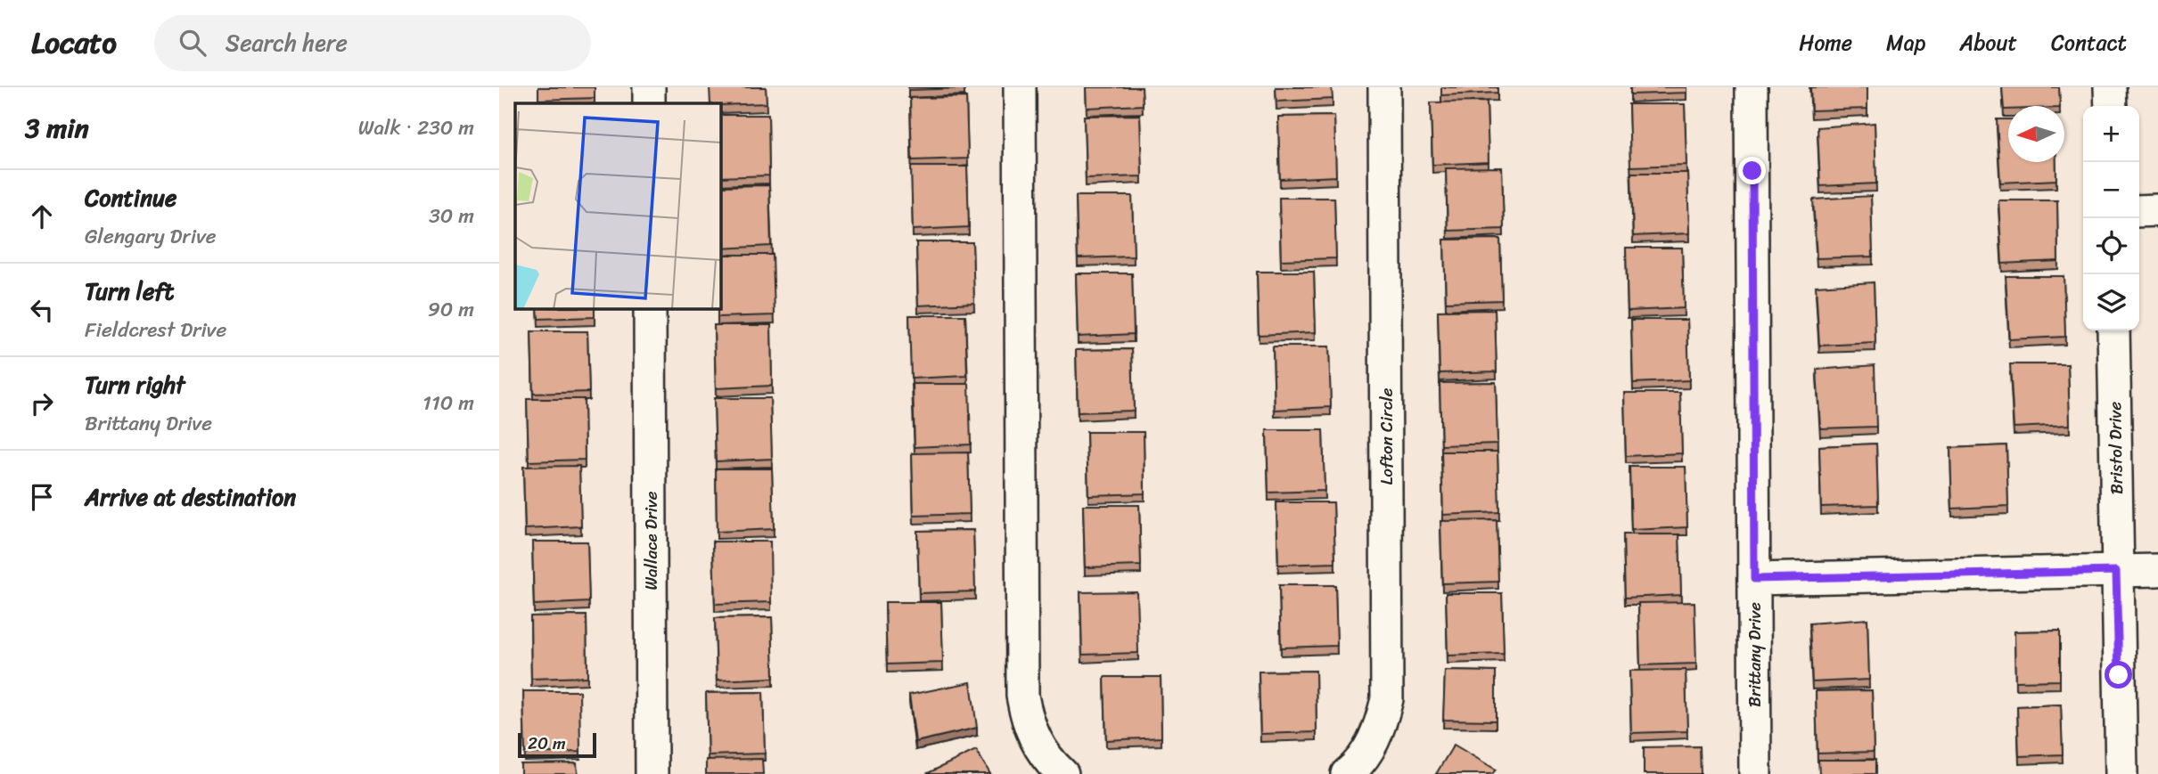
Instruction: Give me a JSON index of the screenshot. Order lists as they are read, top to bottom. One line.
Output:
{"streets":{"street":["Lofton Circle","Bristol Drive","Wallace Drive","Brittany Drive"]},"scale_bar":"20 m","north":"left","page":{"header":"Locato","search":"Search here","nav":["Home","Map","About","Contact"],"heading":["3 min","Walk · 230 m"],"map_buttons":["+","−"],"list":[["Continue","Glengary Drive","30 m"],["Turn left","Fieldcrest Drive","90 m"],["Turn right","Brittany Drive","110 m"],"Arrive at destination"],"scale":"20 m"}}
